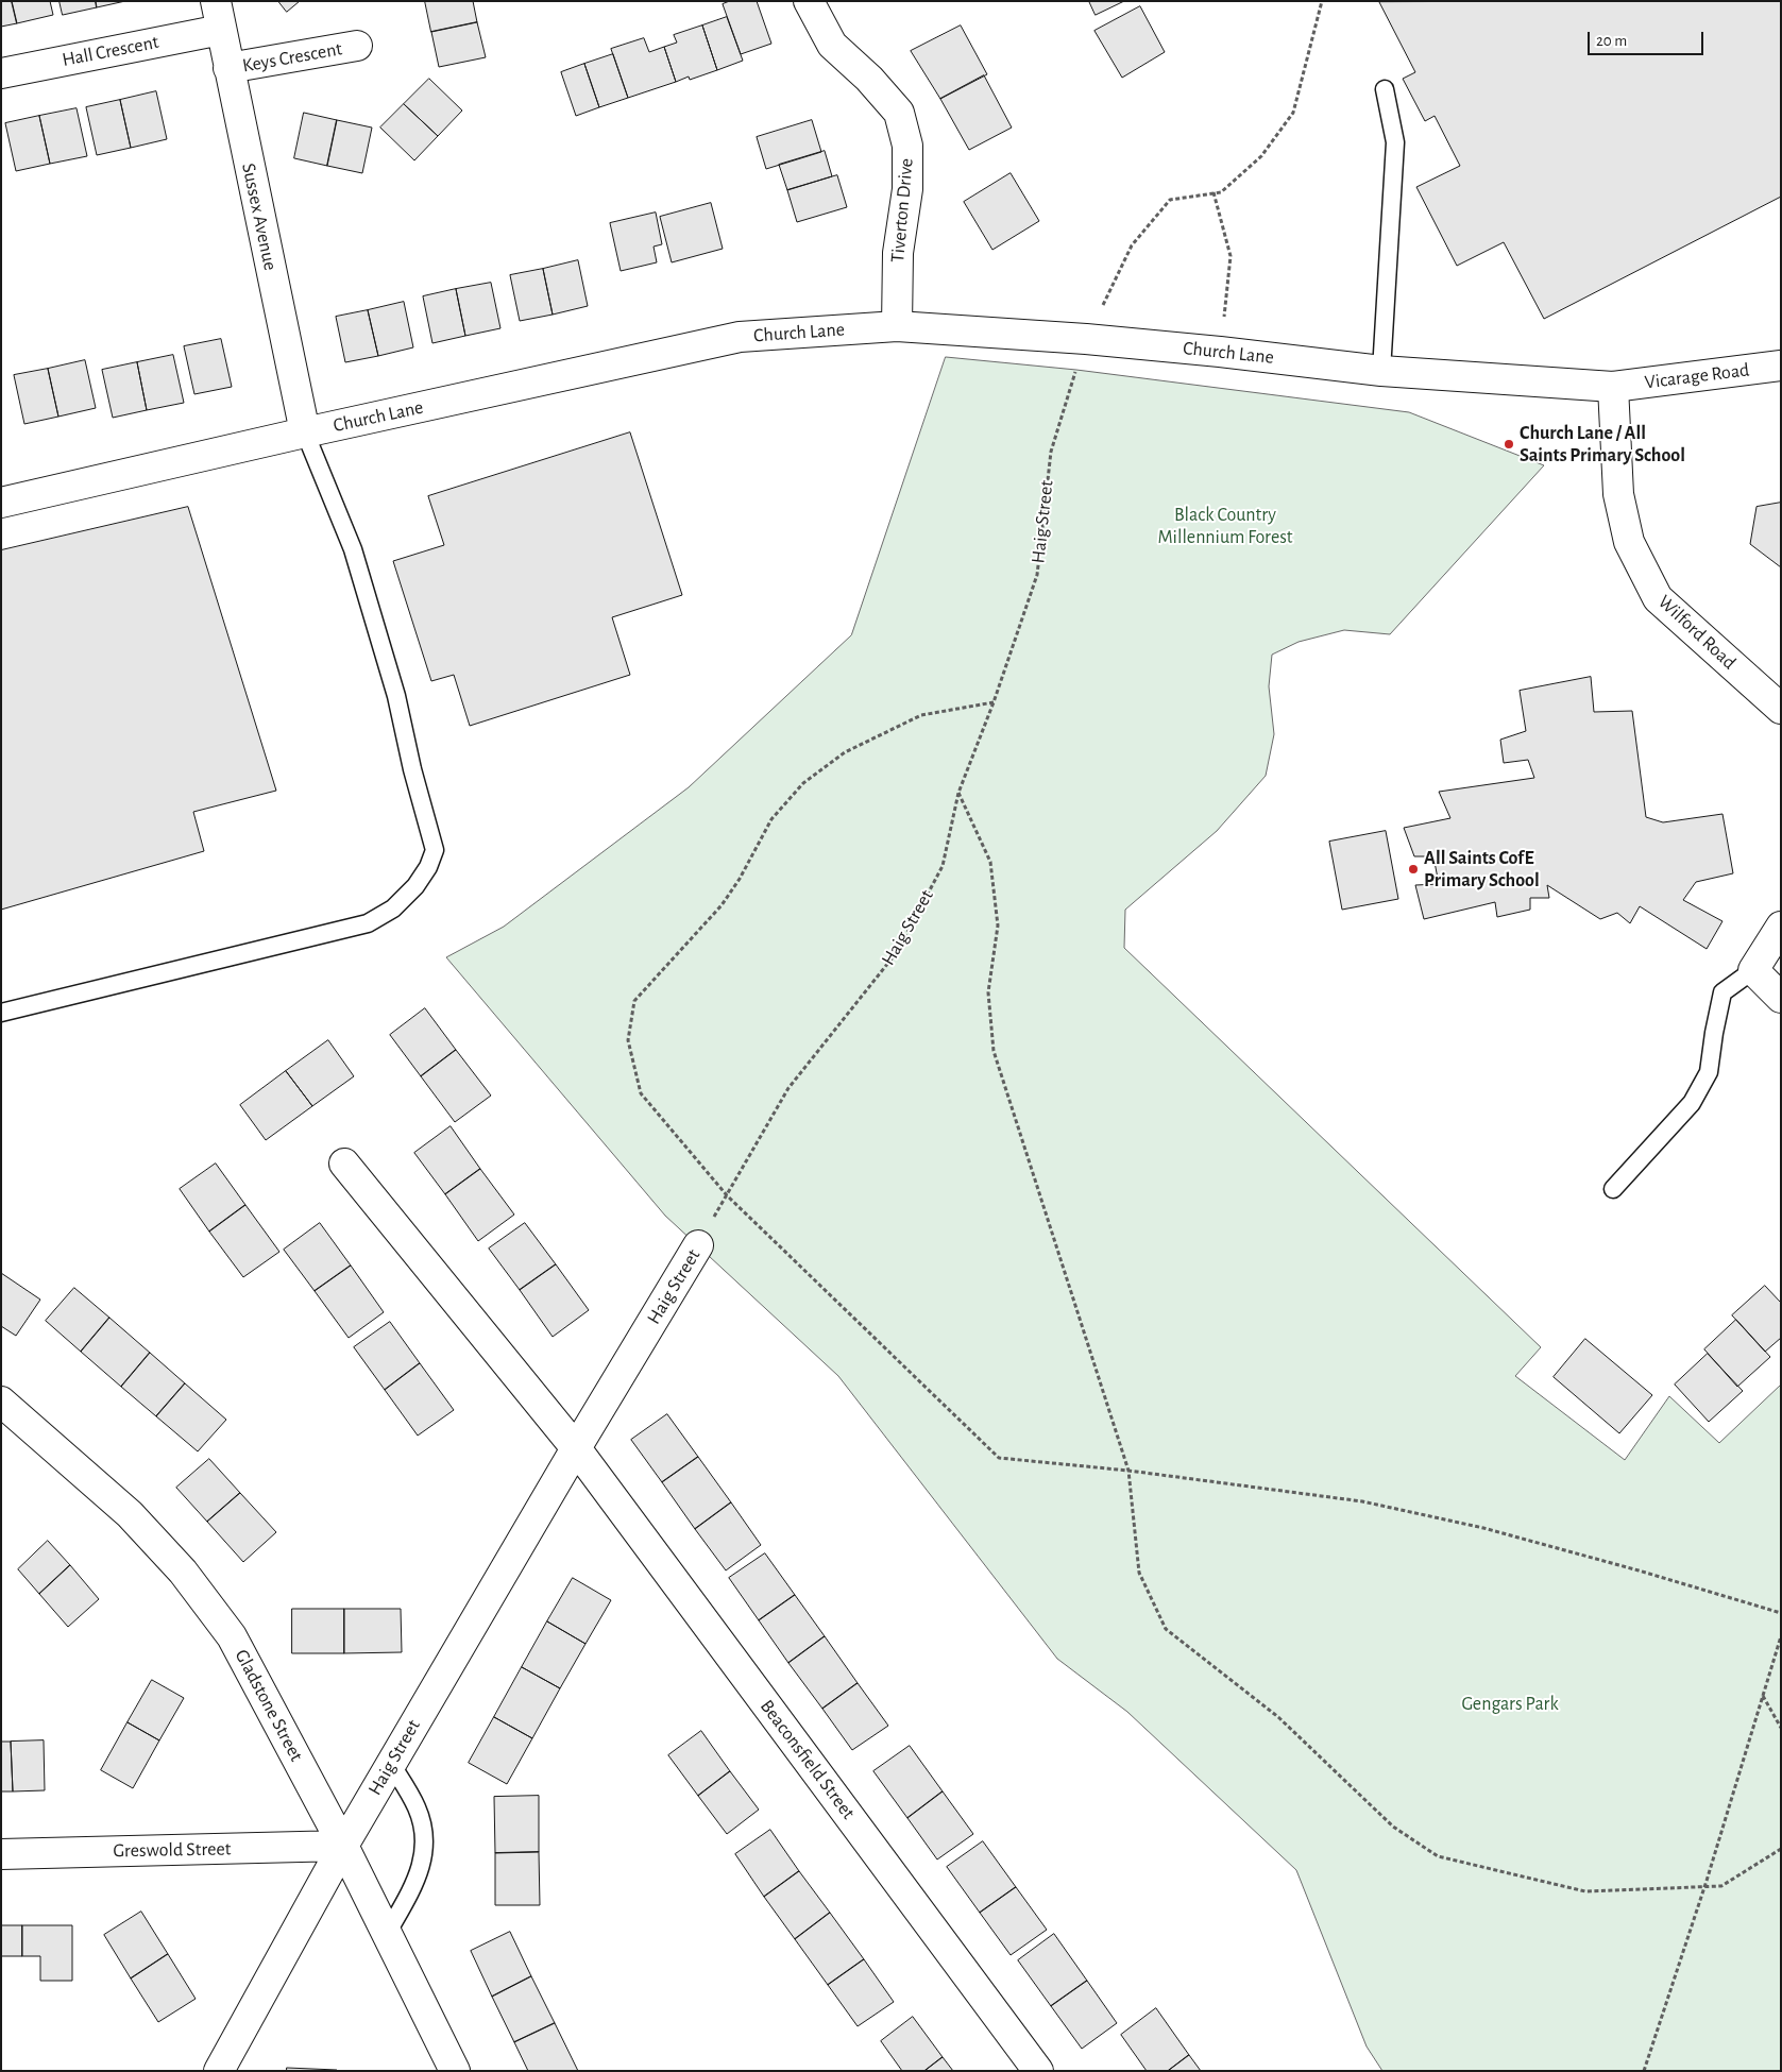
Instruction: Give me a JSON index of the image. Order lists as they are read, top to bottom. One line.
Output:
{"streets":{"street":["Hall Crescent","Keys Crescent","Tiverton Drive","Sussex Avenue","Church Lane","Vicarage Road","Haig Street","Wilford Road","Gladstone Street","Beaconsfield Street","Greswold Street"]},"crossings":[["Hall Crescent","Sussex Avenue"],["Keys Crescent","Sussex Avenue"],["Tiverton Drive","Church Lane"],["Sussex Avenue","Church Lane"],["Church Lane","Vicarage Road"],["Church Lane","Haig Street"],["Church Lane","Wilford Road"],["Vicarage Road","Wilford Road"],["Haig Street","Gladstone Street"],["Haig Street","Beaconsfield Street"],["Haig Street","Greswold Street"],["Gladstone Street","Greswold Street"]],"parks":["Black Country Millennium Forest","Gengars Park"],"places":["Church Lane / All Saints Primary School","All Saints CofE Primary School"],"scale_bar":"20 m"}
